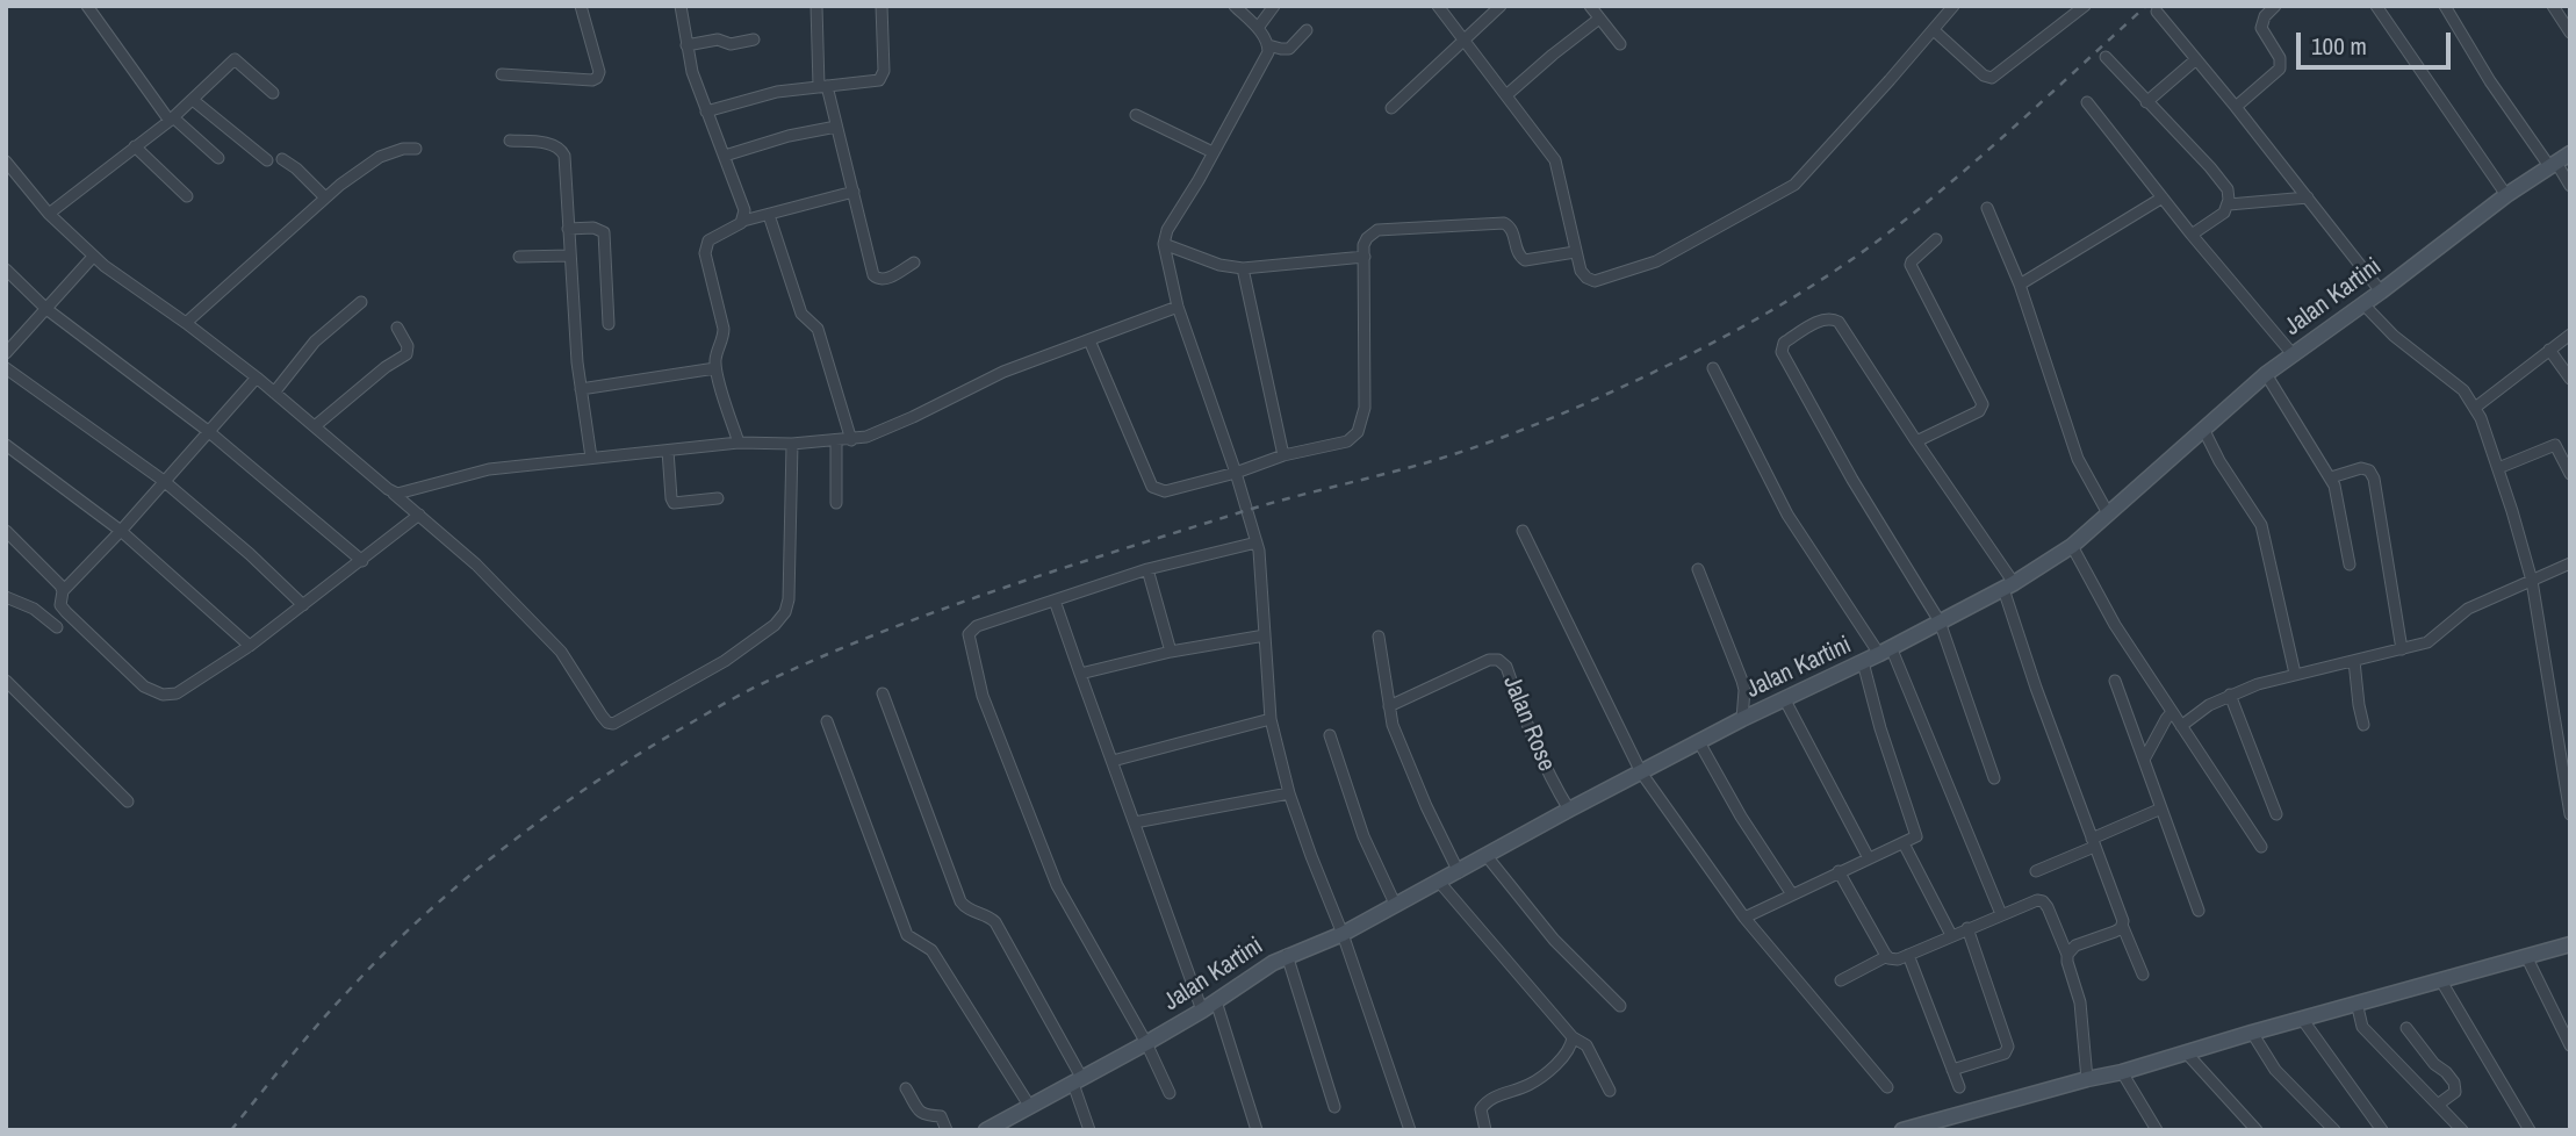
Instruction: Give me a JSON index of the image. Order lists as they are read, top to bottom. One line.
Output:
{"streets":{"street":["Jalan Kartini","Jalan Rose"]},"crossings":[["Jalan Kartini","Jalan Rose"]],"scale_bar":"100 m"}
